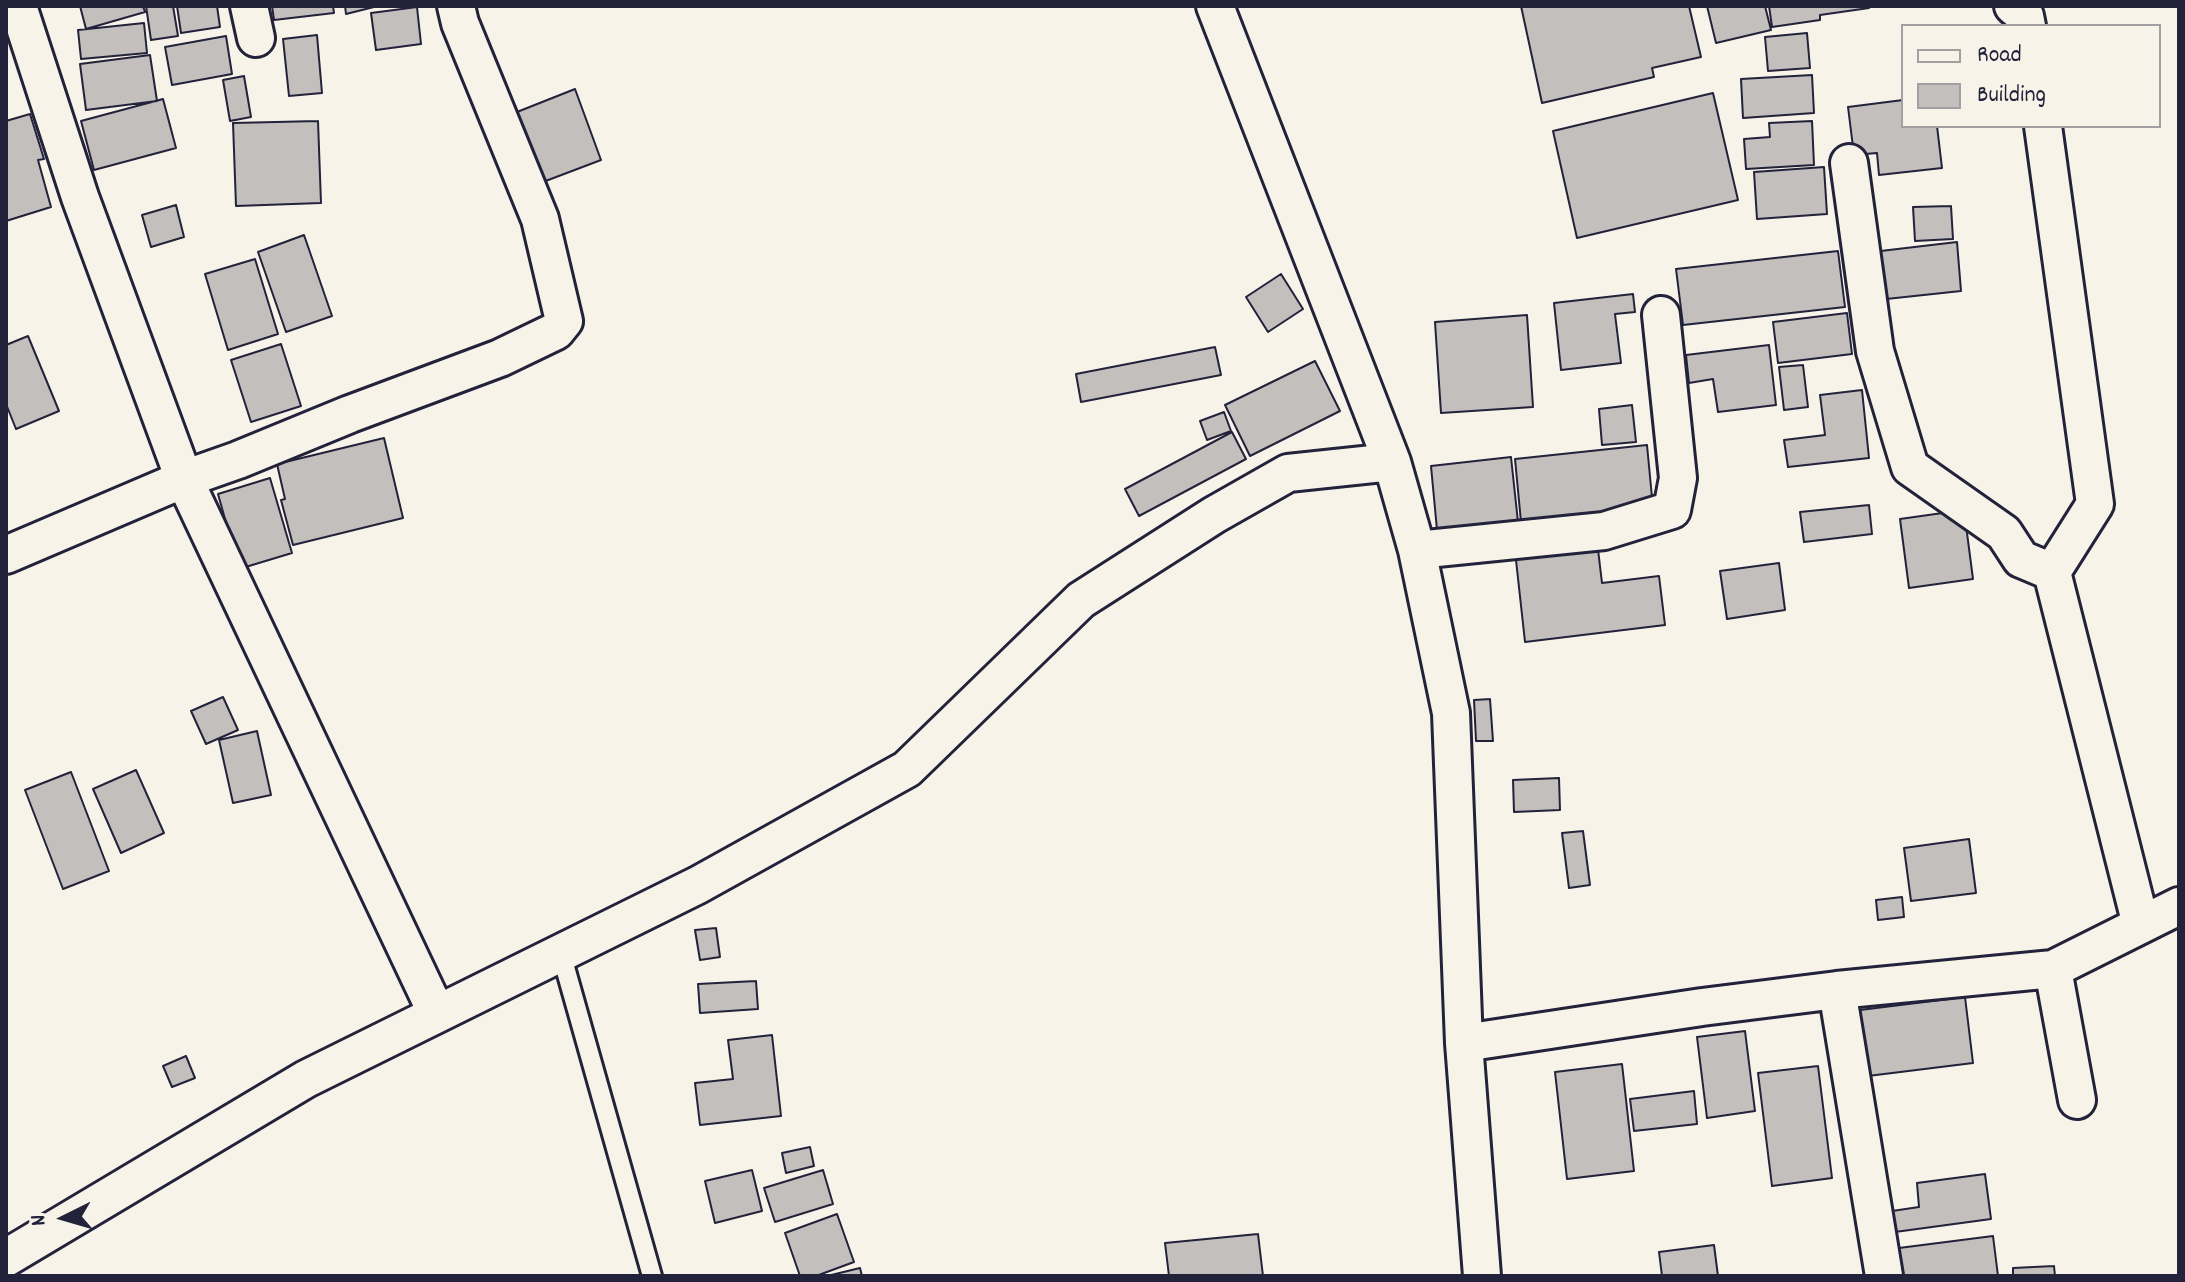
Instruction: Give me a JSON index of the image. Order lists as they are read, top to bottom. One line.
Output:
{"legend":["Road","Building"],"north":"left"}
